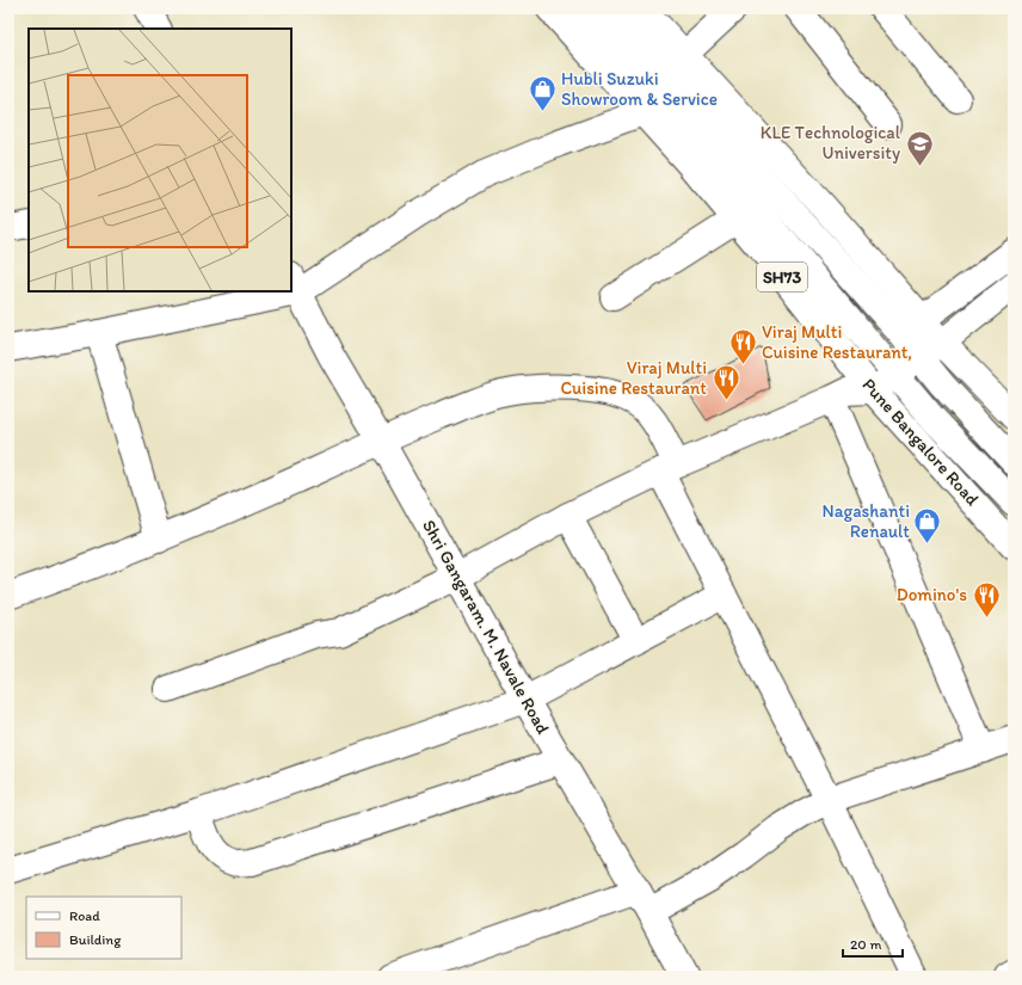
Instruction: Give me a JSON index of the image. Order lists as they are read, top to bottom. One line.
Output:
{"streets":{"street":["SH73","Pune Bangalore Road","Shri Gangaram. M. Navale Road"]},"places":{"shop":["Hubli Suzuki Showroom & Service","Nagashanti Renault"],"school or university":["KLE Technological University"],"restaurant":["Viraj Multi Cuisine Restaurant,","Viraj Multi Cuisine Restaurant","Domino's"]},"legend":["Road","Building"],"scale_bar":"20 m"}
